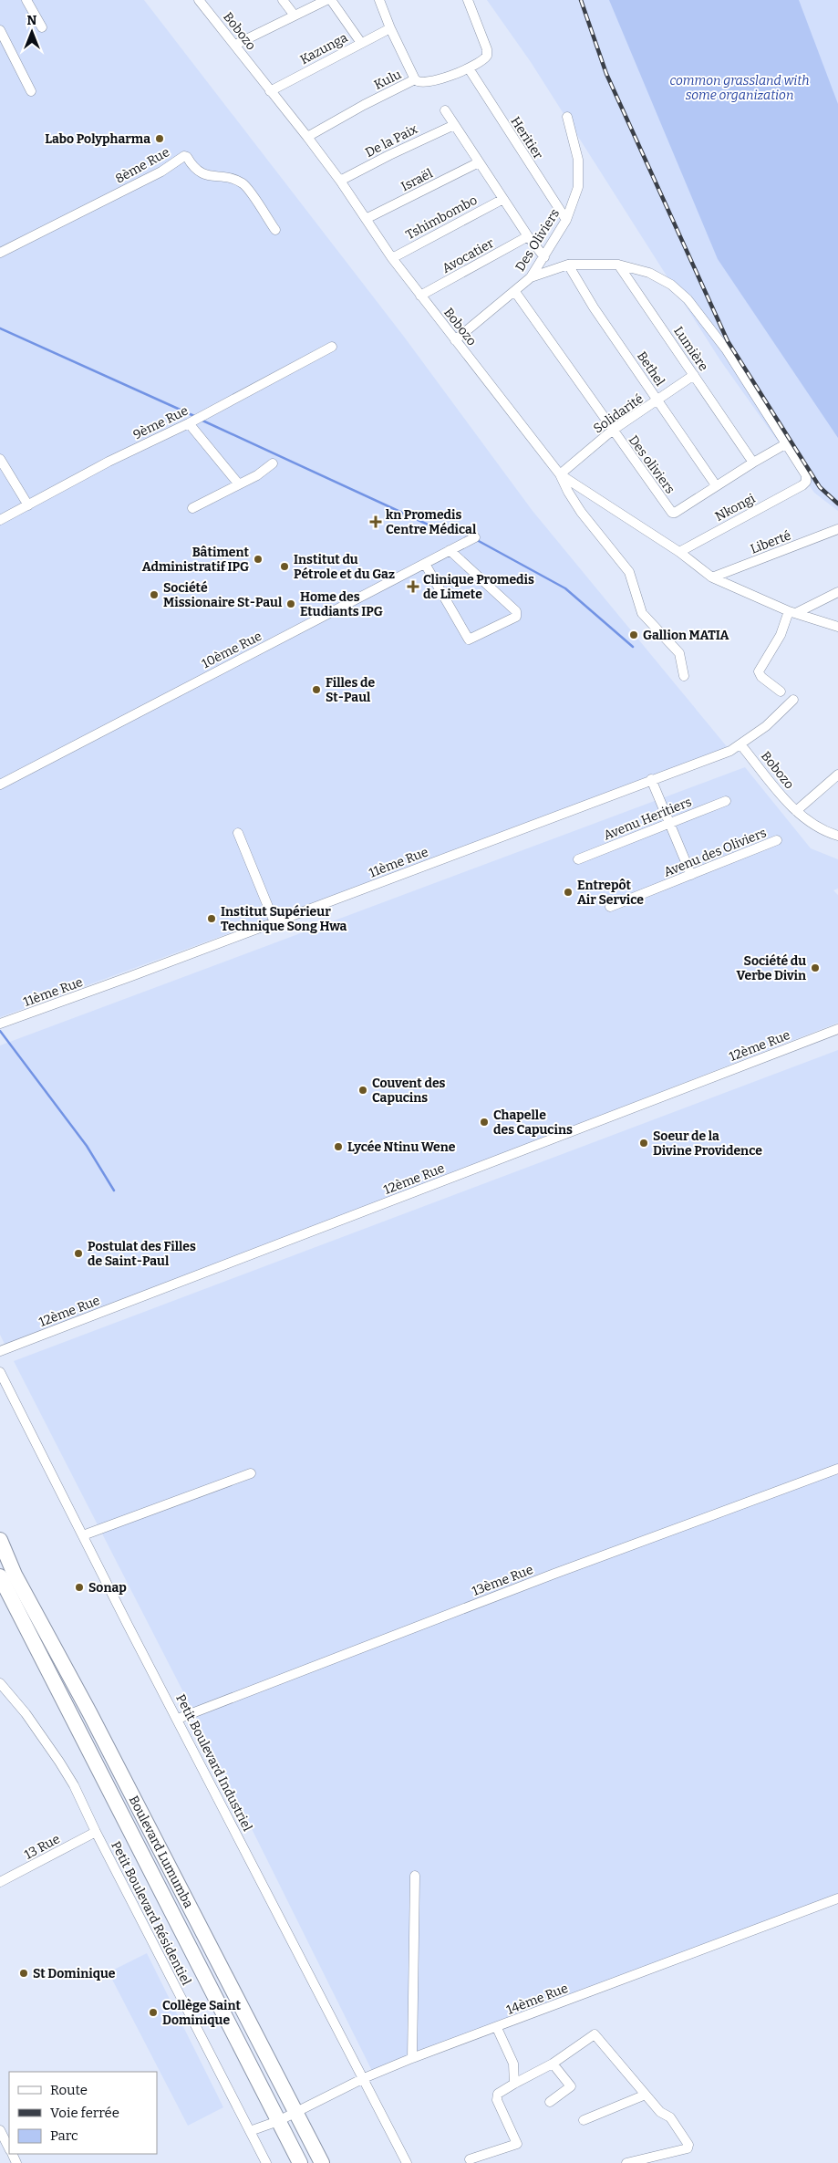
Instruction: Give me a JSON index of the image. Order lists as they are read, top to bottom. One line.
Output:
{"streets":{"highway":["Boulevard Lumumba"],"street":["Bobozo","Kazunga","Kulu","Heritier","De la Paix","8ème Rue","Israël","Tshimbombo","Des Oliviers","Avocatier","Lumière","Bethel","Solidarité","9ème Rue","Des oliviers","Nkongi","Liberté","10ème Rue","Avenu Heritiers","Avenu des Oliviers","11ème Rue","12ème Rue","13ème Rue","Petit Boulevard Industriel","13 Rue","Petit Boulevard Résidentiel","14ème Rue"]},"crossings":[["Bobozo","Kazunga"],["Bobozo","Kulu"],["Bobozo","De la Paix"],["Bobozo","Israël"],["Bobozo","Tshimbombo"],["Bobozo","Des Oliviers"],["Bobozo","Avocatier"],["Bobozo","Solidarité"],["Bobozo","11ème Rue"],["Kulu","Heritier"],["Heritier","Des Oliviers"],["Des Oliviers","Solidarité"],["Des Oliviers","Des oliviers"],["Lumière","Solidarité"],["Bethel","Solidarité"],["Bethel","Des oliviers"],["Solidarité","Des oliviers"],["13ème Rue","Petit Boulevard Industriel"],["Petit Boulevard Industriel","14ème Rue"],["13 Rue","Petit Boulevard Résidentiel"],["Boulevard Lumumba","14ème Rue"],["Petit Boulevard Résidentiel","14ème Rue"]],"parks":["common grassland with some organization"],"places":{"other":["Labo Polypharma","Bâtiment Administratif IPG","Institut du Pétrole et du Gaz","Société Missionaire St-Paul","Home des Etudiants IPG","Gallion MATIA","Filles de St-Paul","Entrepôt Air Service","Institut Supérieur Technique Song Hwa","Société du Verbe Divin","Couvent des Capucins","Chapelle des Capucins","Soeur de la Divine Providence","Lycée Ntinu Wene","Postulat des Filles de Saint-Paul","Sonap","St Dominique","Collège Saint Dominique"],"health":["kn Promedis Centre Médical","Clinique Promedis de Limete"]},"legend":["Route","Voie ferrée","Parc"],"north":"top"}
